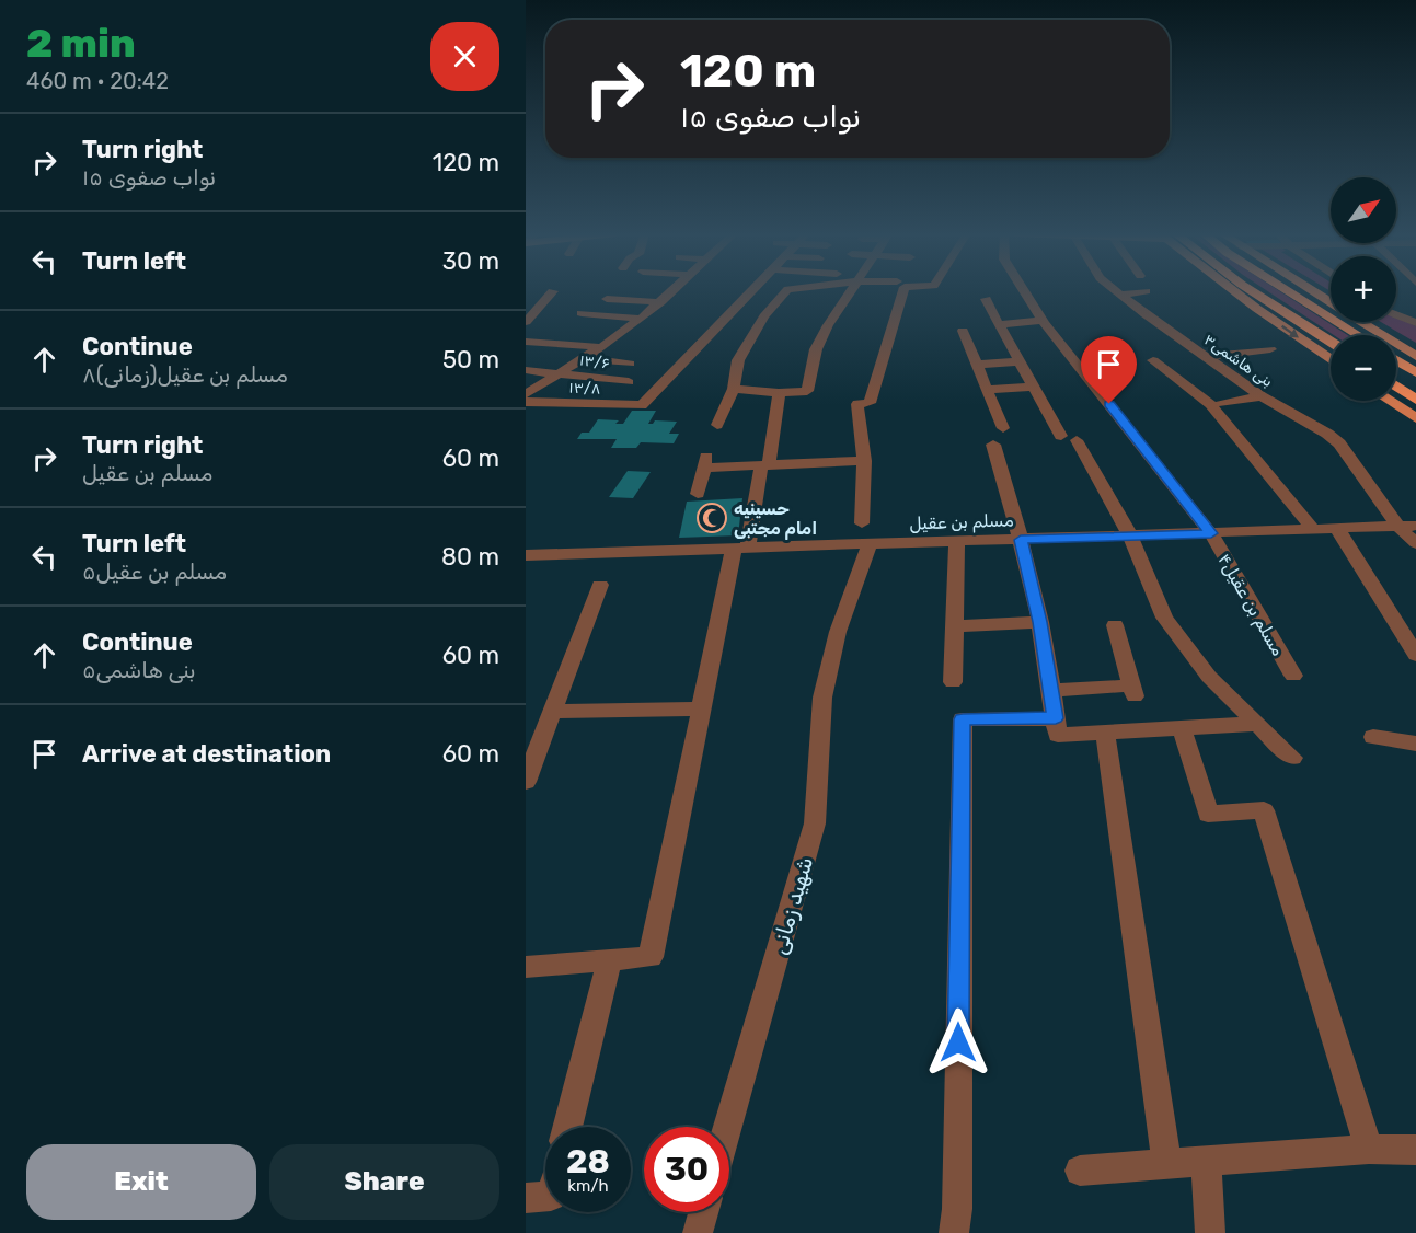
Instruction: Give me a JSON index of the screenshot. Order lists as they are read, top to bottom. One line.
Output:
{"streets":{"street":["بنی هاشمی۳","۱۳/۶","۱۳/۸","مسلم بن عقیل","مسلم بن عقیل۴","شهید زمانی"]},"crossings":[["بنی هاشمی۳","مسلم بن عقیل"],["مسلم بن عقیل","مسلم بن عقیل۴"],["مسلم بن عقیل","شهید زمانی"]],"places":{"mosque":["حسینیه امام مجتبی"]},"north":"top right","page":{"heading":["2 min","460 m · 20:42"],"turn":["120 m","نواب صفوی ۱۵"],"list":[{"name":"Turn right","note":"نواب صفوی ۱۵","value":"120 m"},{"name":"Turn left","value":"30 m"},{"name":"Continue","note":"۸مسلم بن عقیل(زمانی)","value":"50 m"},{"name":"Turn right","note":"مسلم بن عقیل","value":"60 m"},{"name":"Turn left","note":"مسلم بن عقیل۵","value":"80 m"},{"name":"Continue","note":"بنی هاشمی۵","value":"60 m"},{"name":"Arrive at destination","value":"60 m"}],"map_buttons":["+","−"],"speed":"28 km/h","limit":"30","buttons":["Exit","Share"]}}
